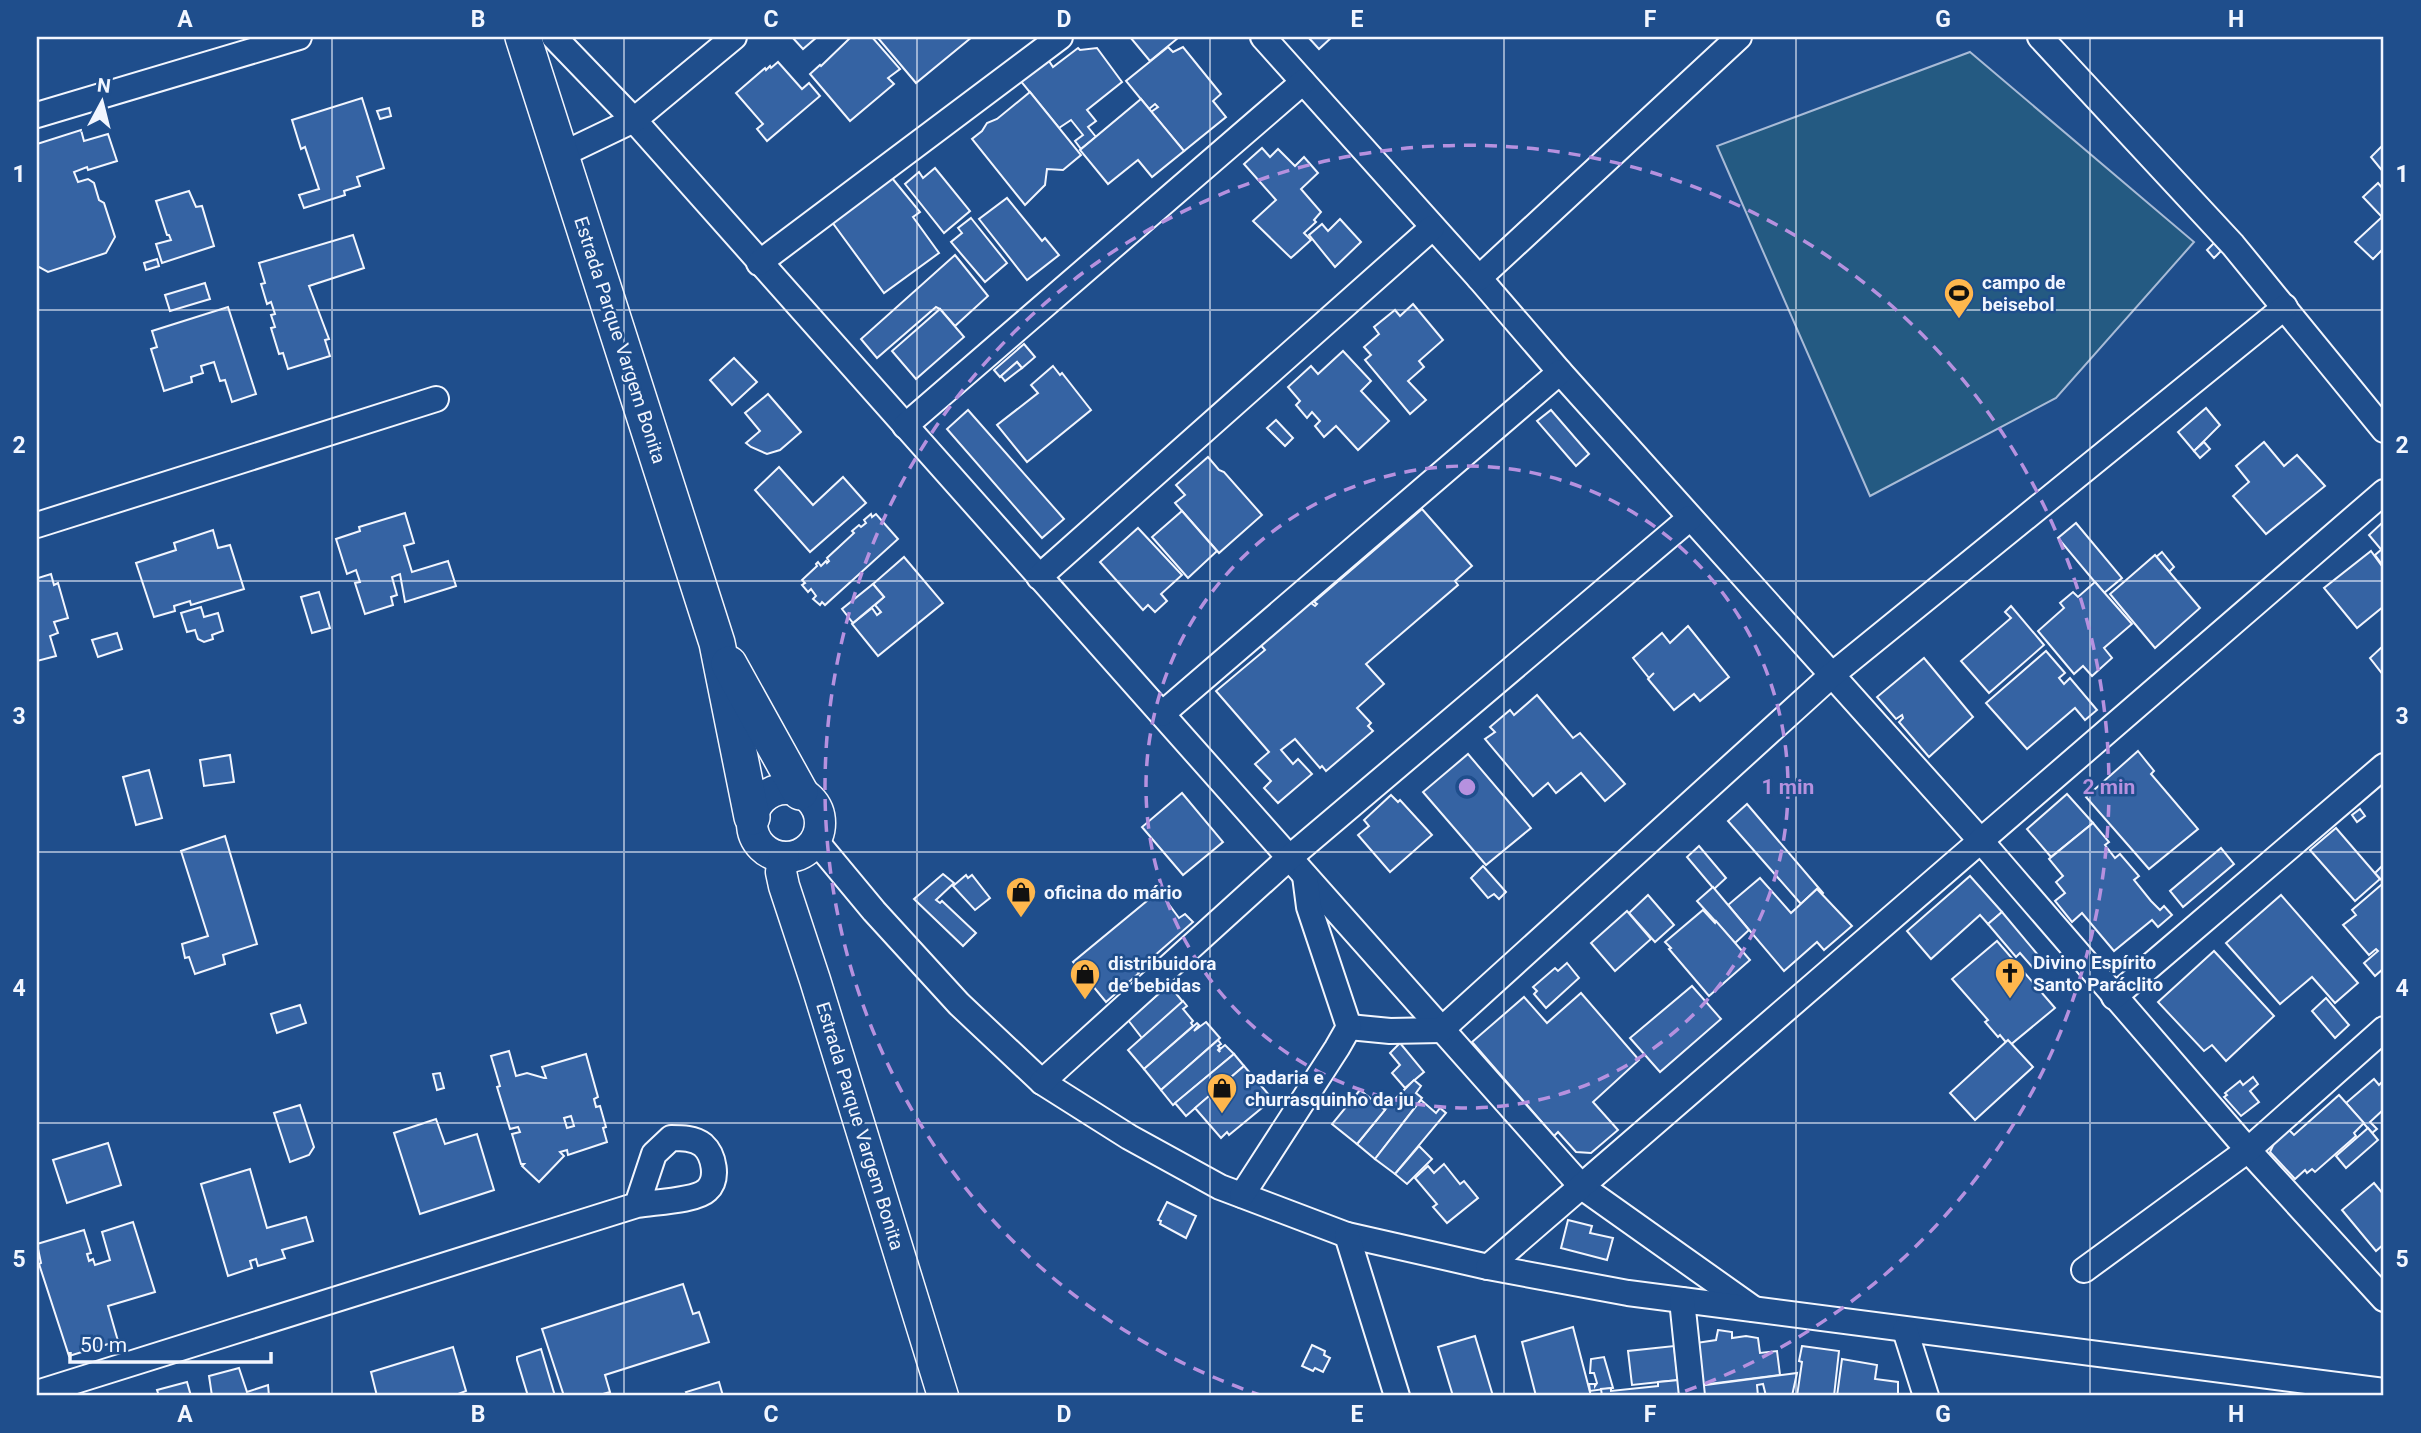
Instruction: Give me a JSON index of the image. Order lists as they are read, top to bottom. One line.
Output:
{"streets":{"main road":["Estrada Parque Vargem Bonita"]},"places":{"sports":["campo de beisebol"],"shop":["oficina do mário","distribuidora de bebidas","padaria e churrasquinho da ju"],"church":["Divino Espírito Santo Paráclito"]},"scale_bar":"50 m","north":"top","grid":{"columns":["A","B","C","D","E","F","G","H"],"rows":["1","2","3","4","5"]},"rings":["1 min","2 min"]}
